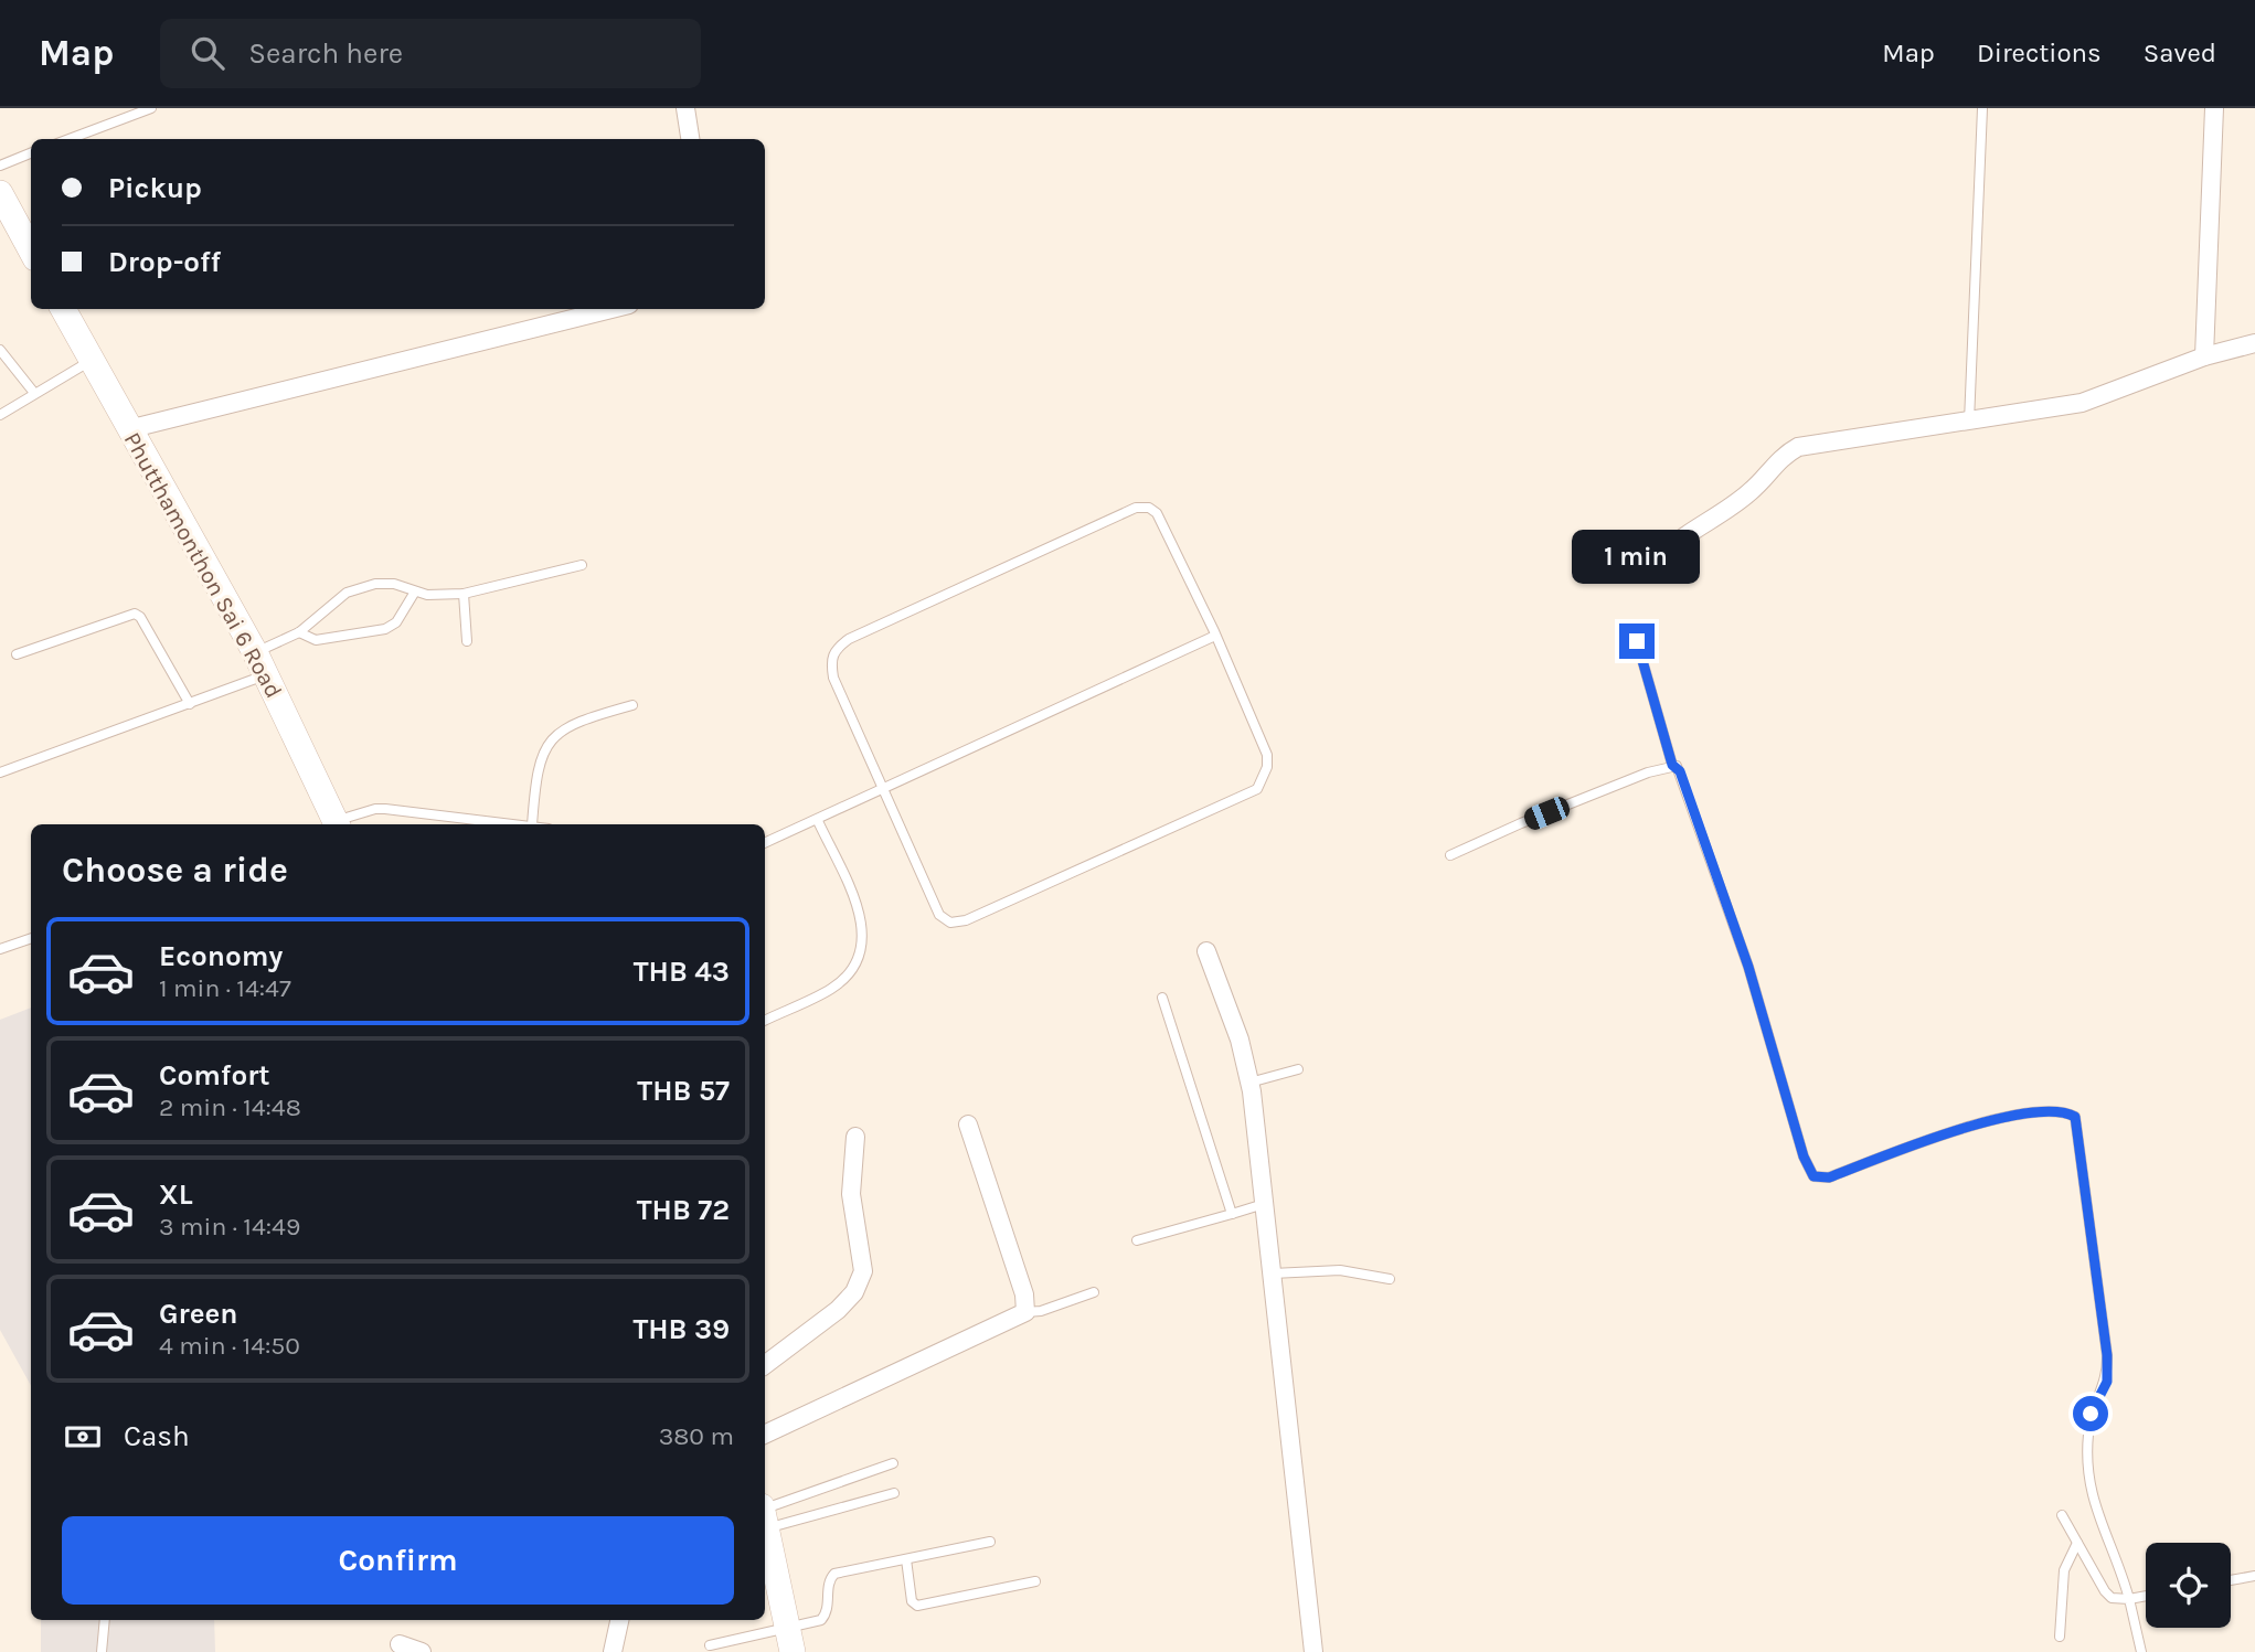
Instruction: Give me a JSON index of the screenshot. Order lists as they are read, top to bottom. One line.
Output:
{"streets":{"main road":["Phutthamonthon Sai 6 Road"]},"page":{"header":"Map","search":"Search here","nav":["Map","Directions","Saved"],"banner":["Pickup","Drop-off"],"bubble":"1 min","heading":"Choose a ride","list":[{"name":"Economy","note":"1 min · 14:47","value":"THB 43"},{"name":"Comfort","note":"2 min · 14:48","value":"THB 57"},{"name":"XL","note":"3 min · 14:49","value":"THB 72"},{"name":"Green","note":"4 min · 14:50","value":"THB 39"}],"pay":["Cash","380 m"],"buttons":"Confirm"}}
